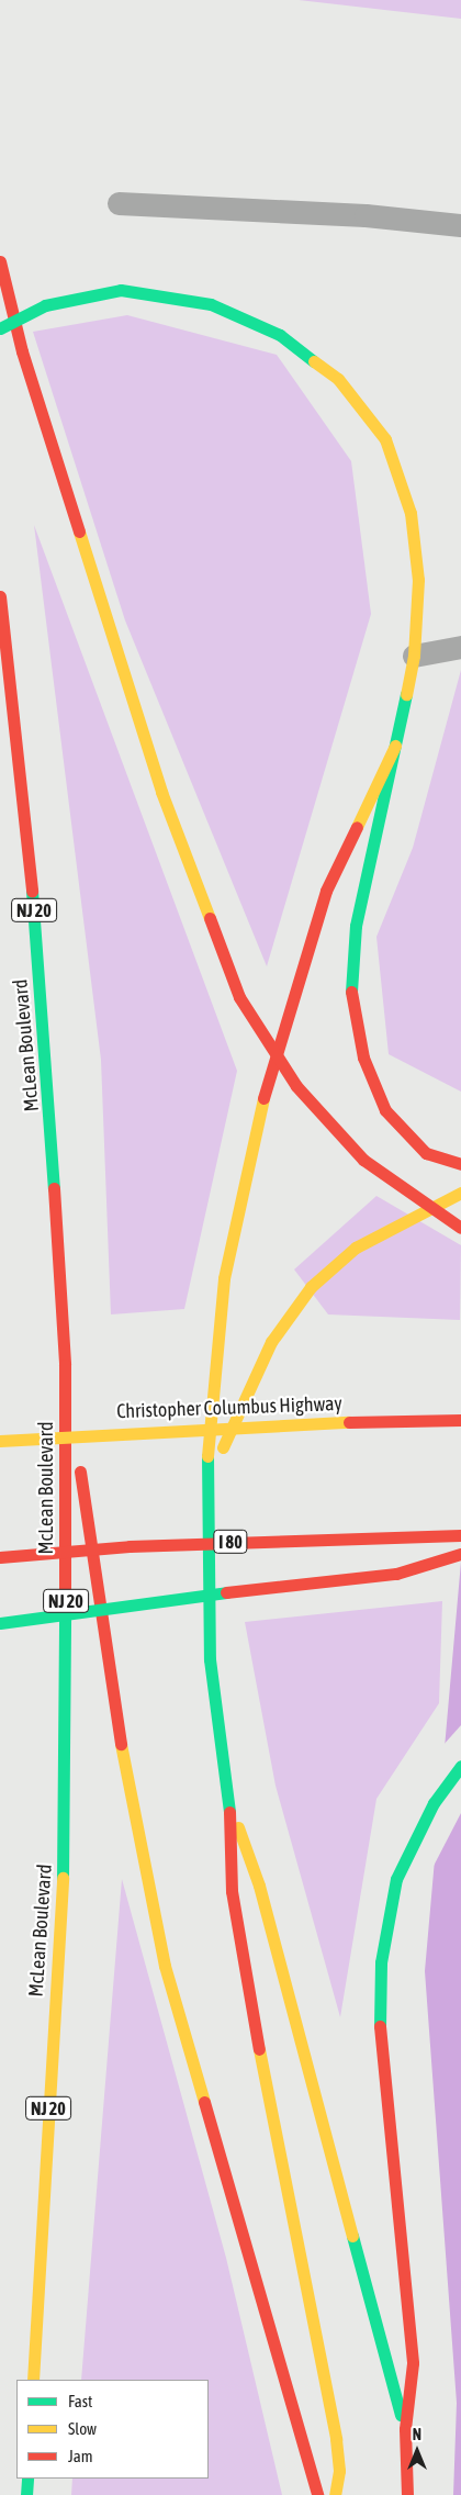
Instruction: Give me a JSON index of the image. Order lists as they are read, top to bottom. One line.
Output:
{"streets":{"main road":["NJ 20","McLean Boulevard","Christopher Columbus Highway","I 80"]},"legend":["Fast","Slow","Jam"],"north":"top"}
